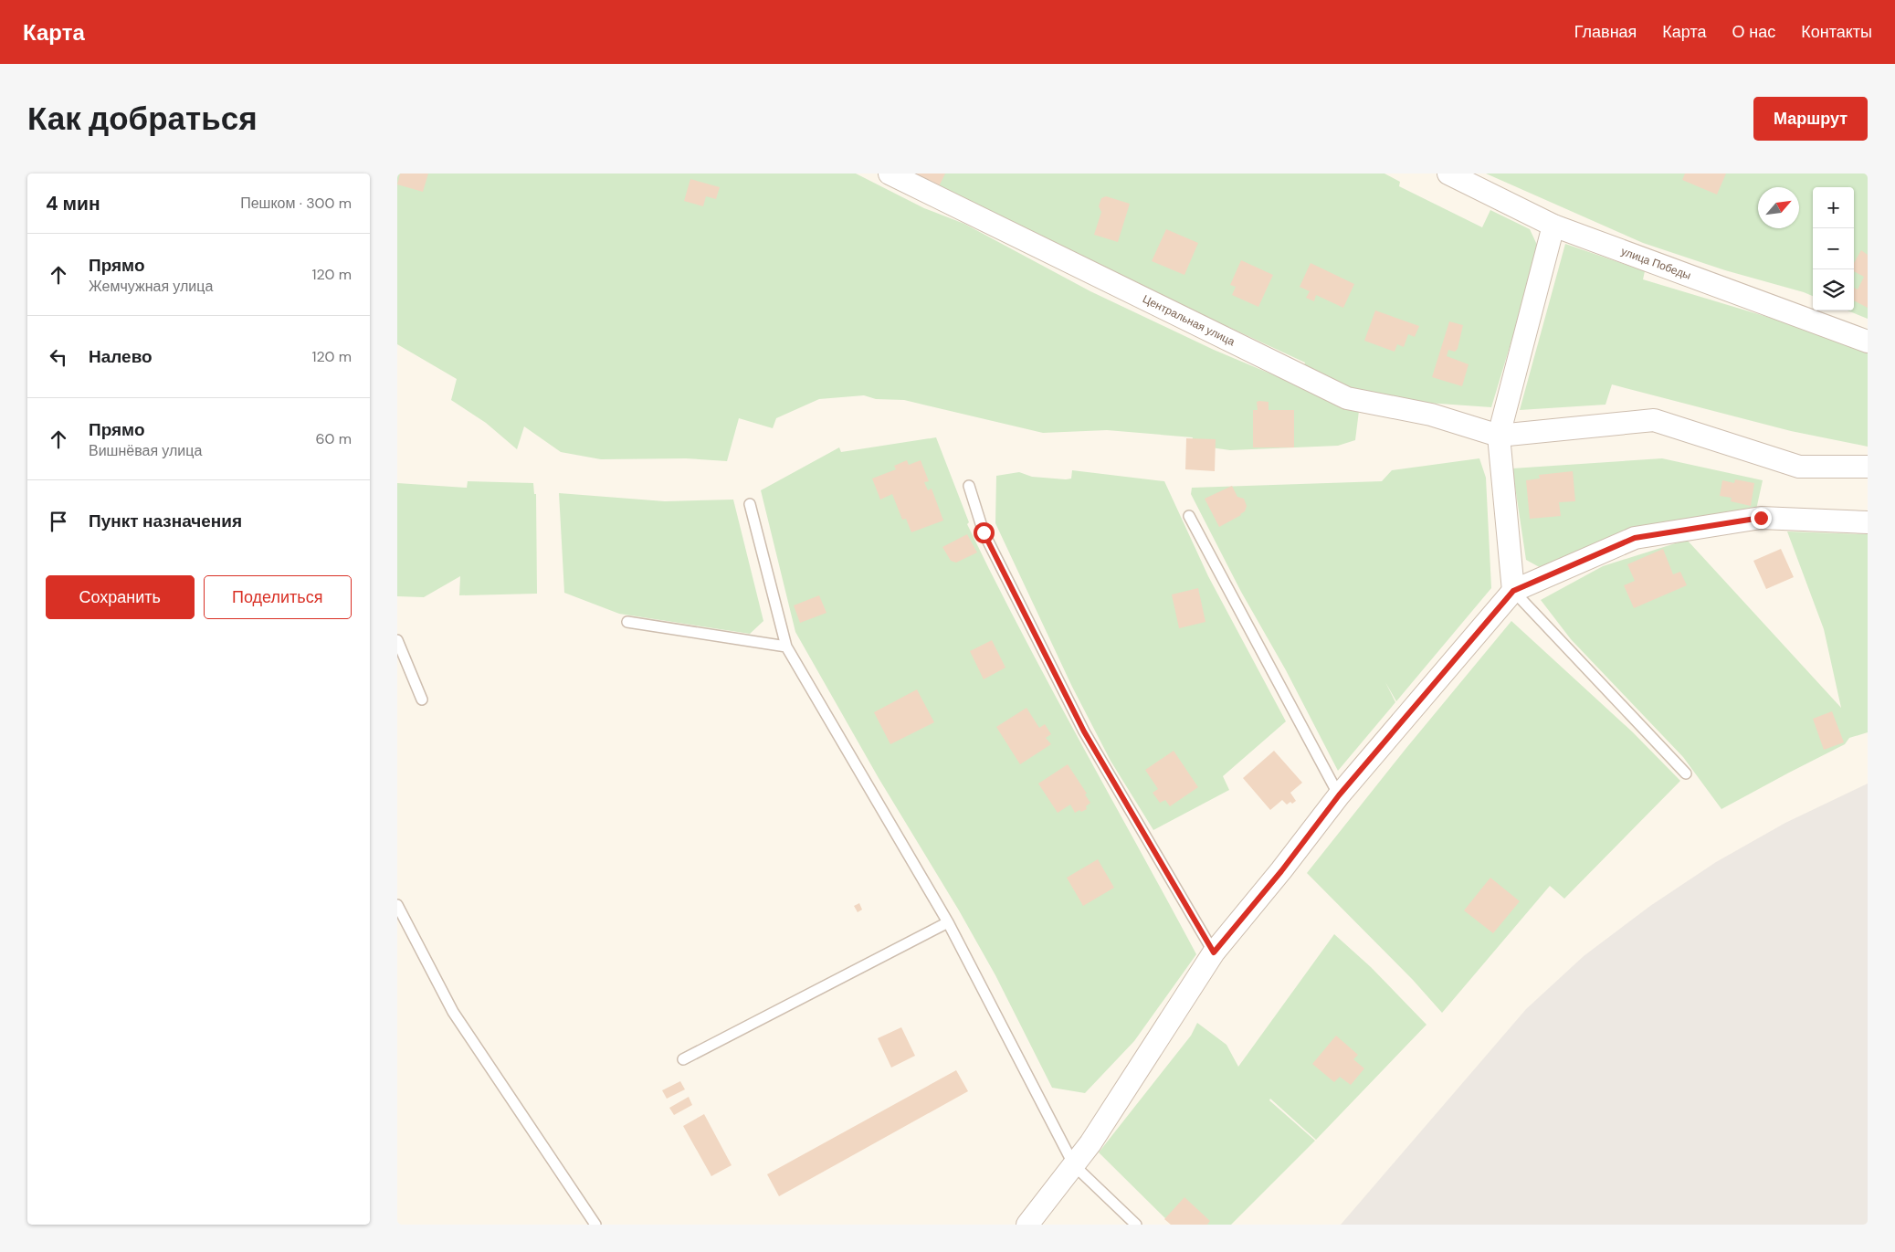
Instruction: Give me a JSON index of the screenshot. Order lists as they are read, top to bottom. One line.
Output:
{"streets":{"street":["улица Победы","Центральная улица"]},"north":"top right","page":{"header":"Карта","nav":["Главная","Карта","О нас","Контакты"],"buttons":["Маршрут",["Сохранить","Поделиться"]],"title":"Как добраться","heading":["4 мин","Пешком · 300 m"],"map_buttons":["+","−"],"list":[["Прямо","Жемчужная улица","120 m"],["Налево","120 m"],["Прямо","Вишнёвая улица","60 m"],"Пункт назначения"]}}
